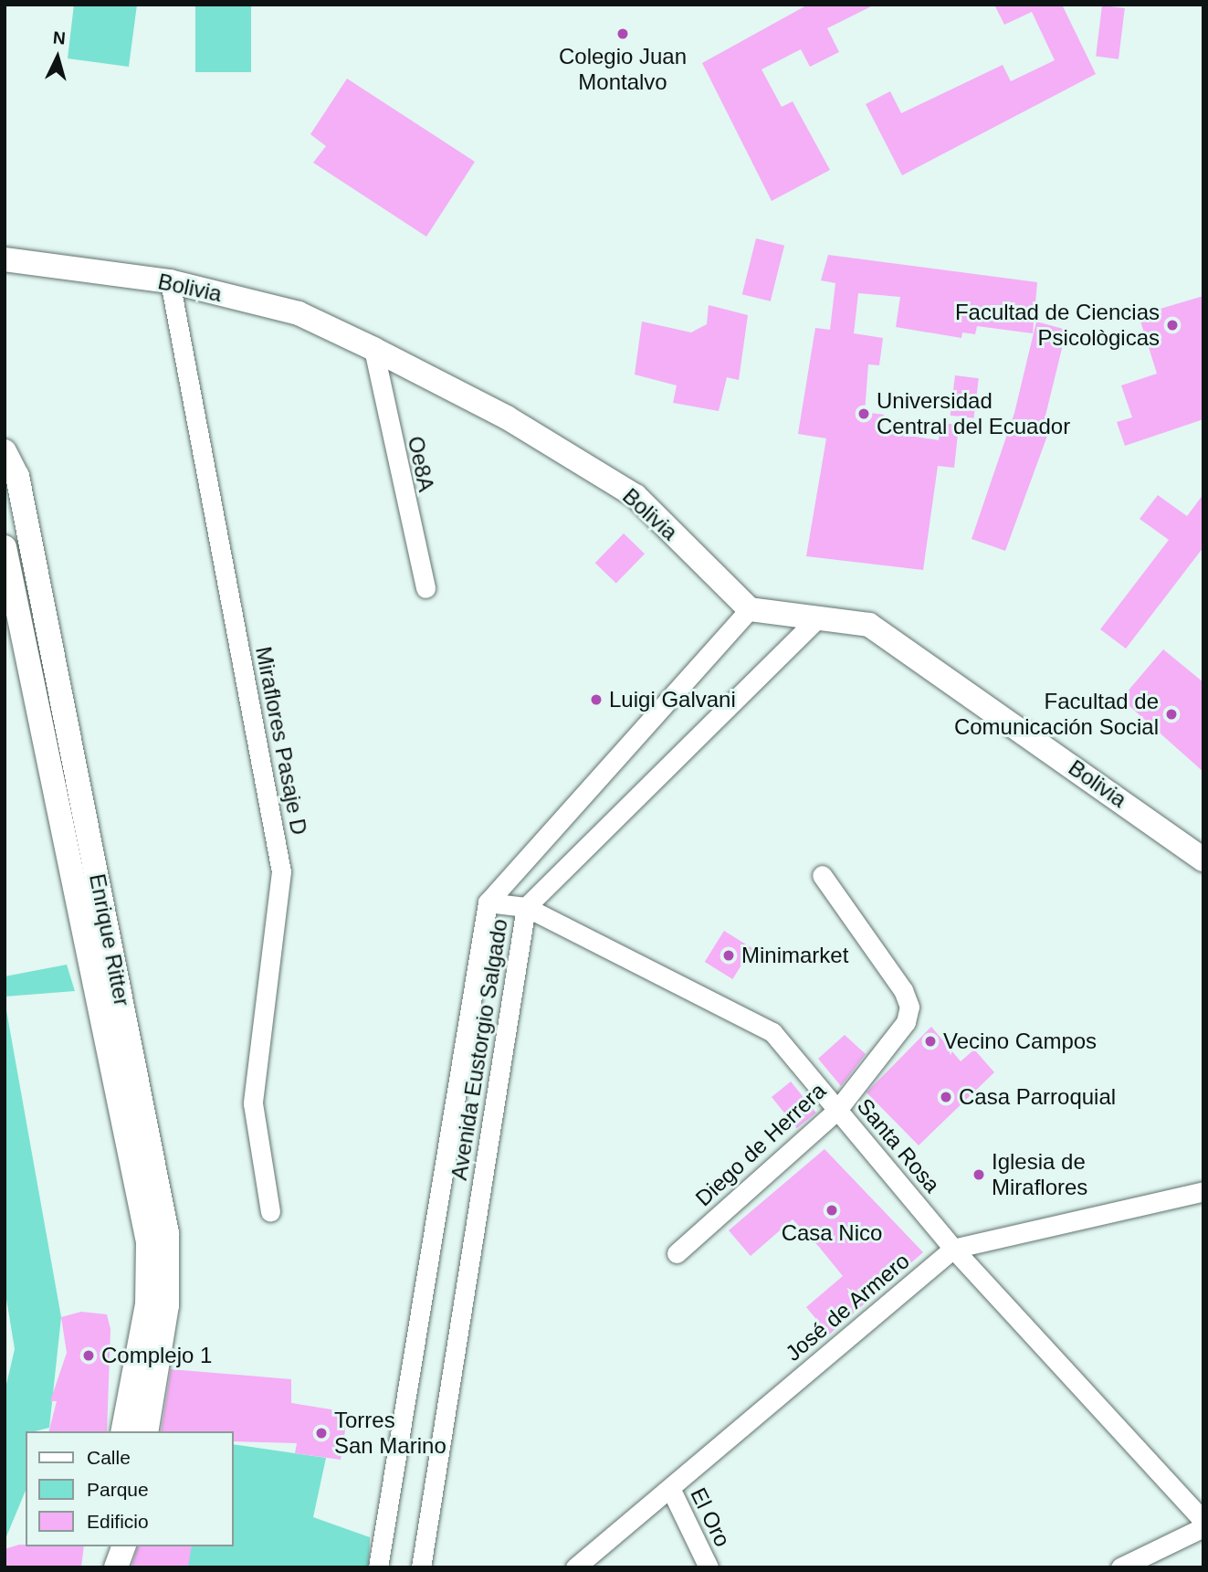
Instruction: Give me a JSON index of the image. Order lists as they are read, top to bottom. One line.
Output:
{"streets":{"street":["Bolivia","Oe8A","Miraflores Pasaje D","Enrique Ritter","Avenida Eustorgio Salgado","Diego de Herrera","Santa Rosa","José de Armero","El Oro"]},"crossings":[["Bolivia","Oe8A"],["Bolivia","Miraflores Pasaje D"],["Bolivia","Avenida Eustorgio Salgado"],["Avenida Eustorgio Salgado","Santa Rosa"],["Diego de Herrera","Santa Rosa"],["Santa Rosa","José de Armero"],["José de Armero","El Oro"]],"places":["Colegio Juan Montalvo","Facultad de Ciencias Psicològicas","Universidad Central del Ecuador","Luigi Galvani","Facultad de Comunicación Social","Minimarket","Vecino Campos","Casa Parroquial","Iglesia de Miraflores","Casa Nico","Complejo 1","Torres San Marino"],"legend":["Calle","Parque","Edificio"],"north":"top"}
